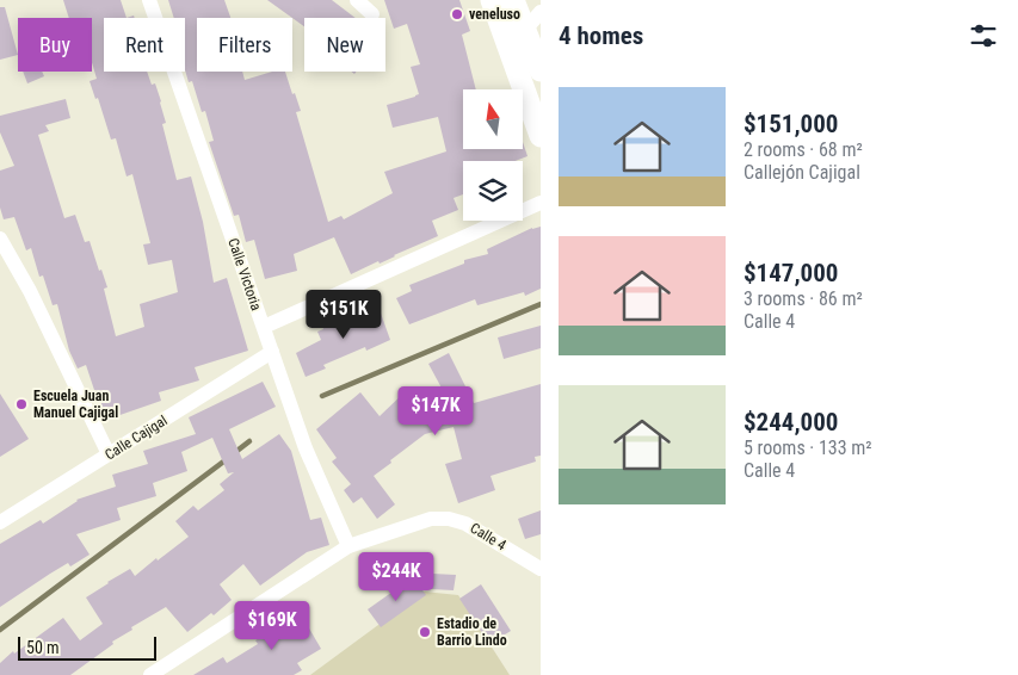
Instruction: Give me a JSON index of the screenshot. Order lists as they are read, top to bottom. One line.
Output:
{"streets":{"street":["Calle Victoria","Calle Cajigal","Calle 4"]},"crossings":[["Calle Victoria","Calle Cajigal"],["Calle Victoria","Calle 4"]],"places":["veneluso","Escuela Juan Manuel Cajigal","Estadio de Barrio Lindo"],"scale_bar":"50 m","north":"top","page":{"heading":"4 homes","chip":["Buy","Rent","Filters","New"],"list":[{"name":"$151,000","note":"2 rooms · 68 m² · Callejón Cajigal"},{"name":"$147,000","note":"3 rooms · 86 m² · Calle 4"},{"name":"$244,000","note":"5 rooms · 133 m² · Calle 4"}],"price":["$151K","$147K","$244K","$169K"],"scale":"50 m"}}
